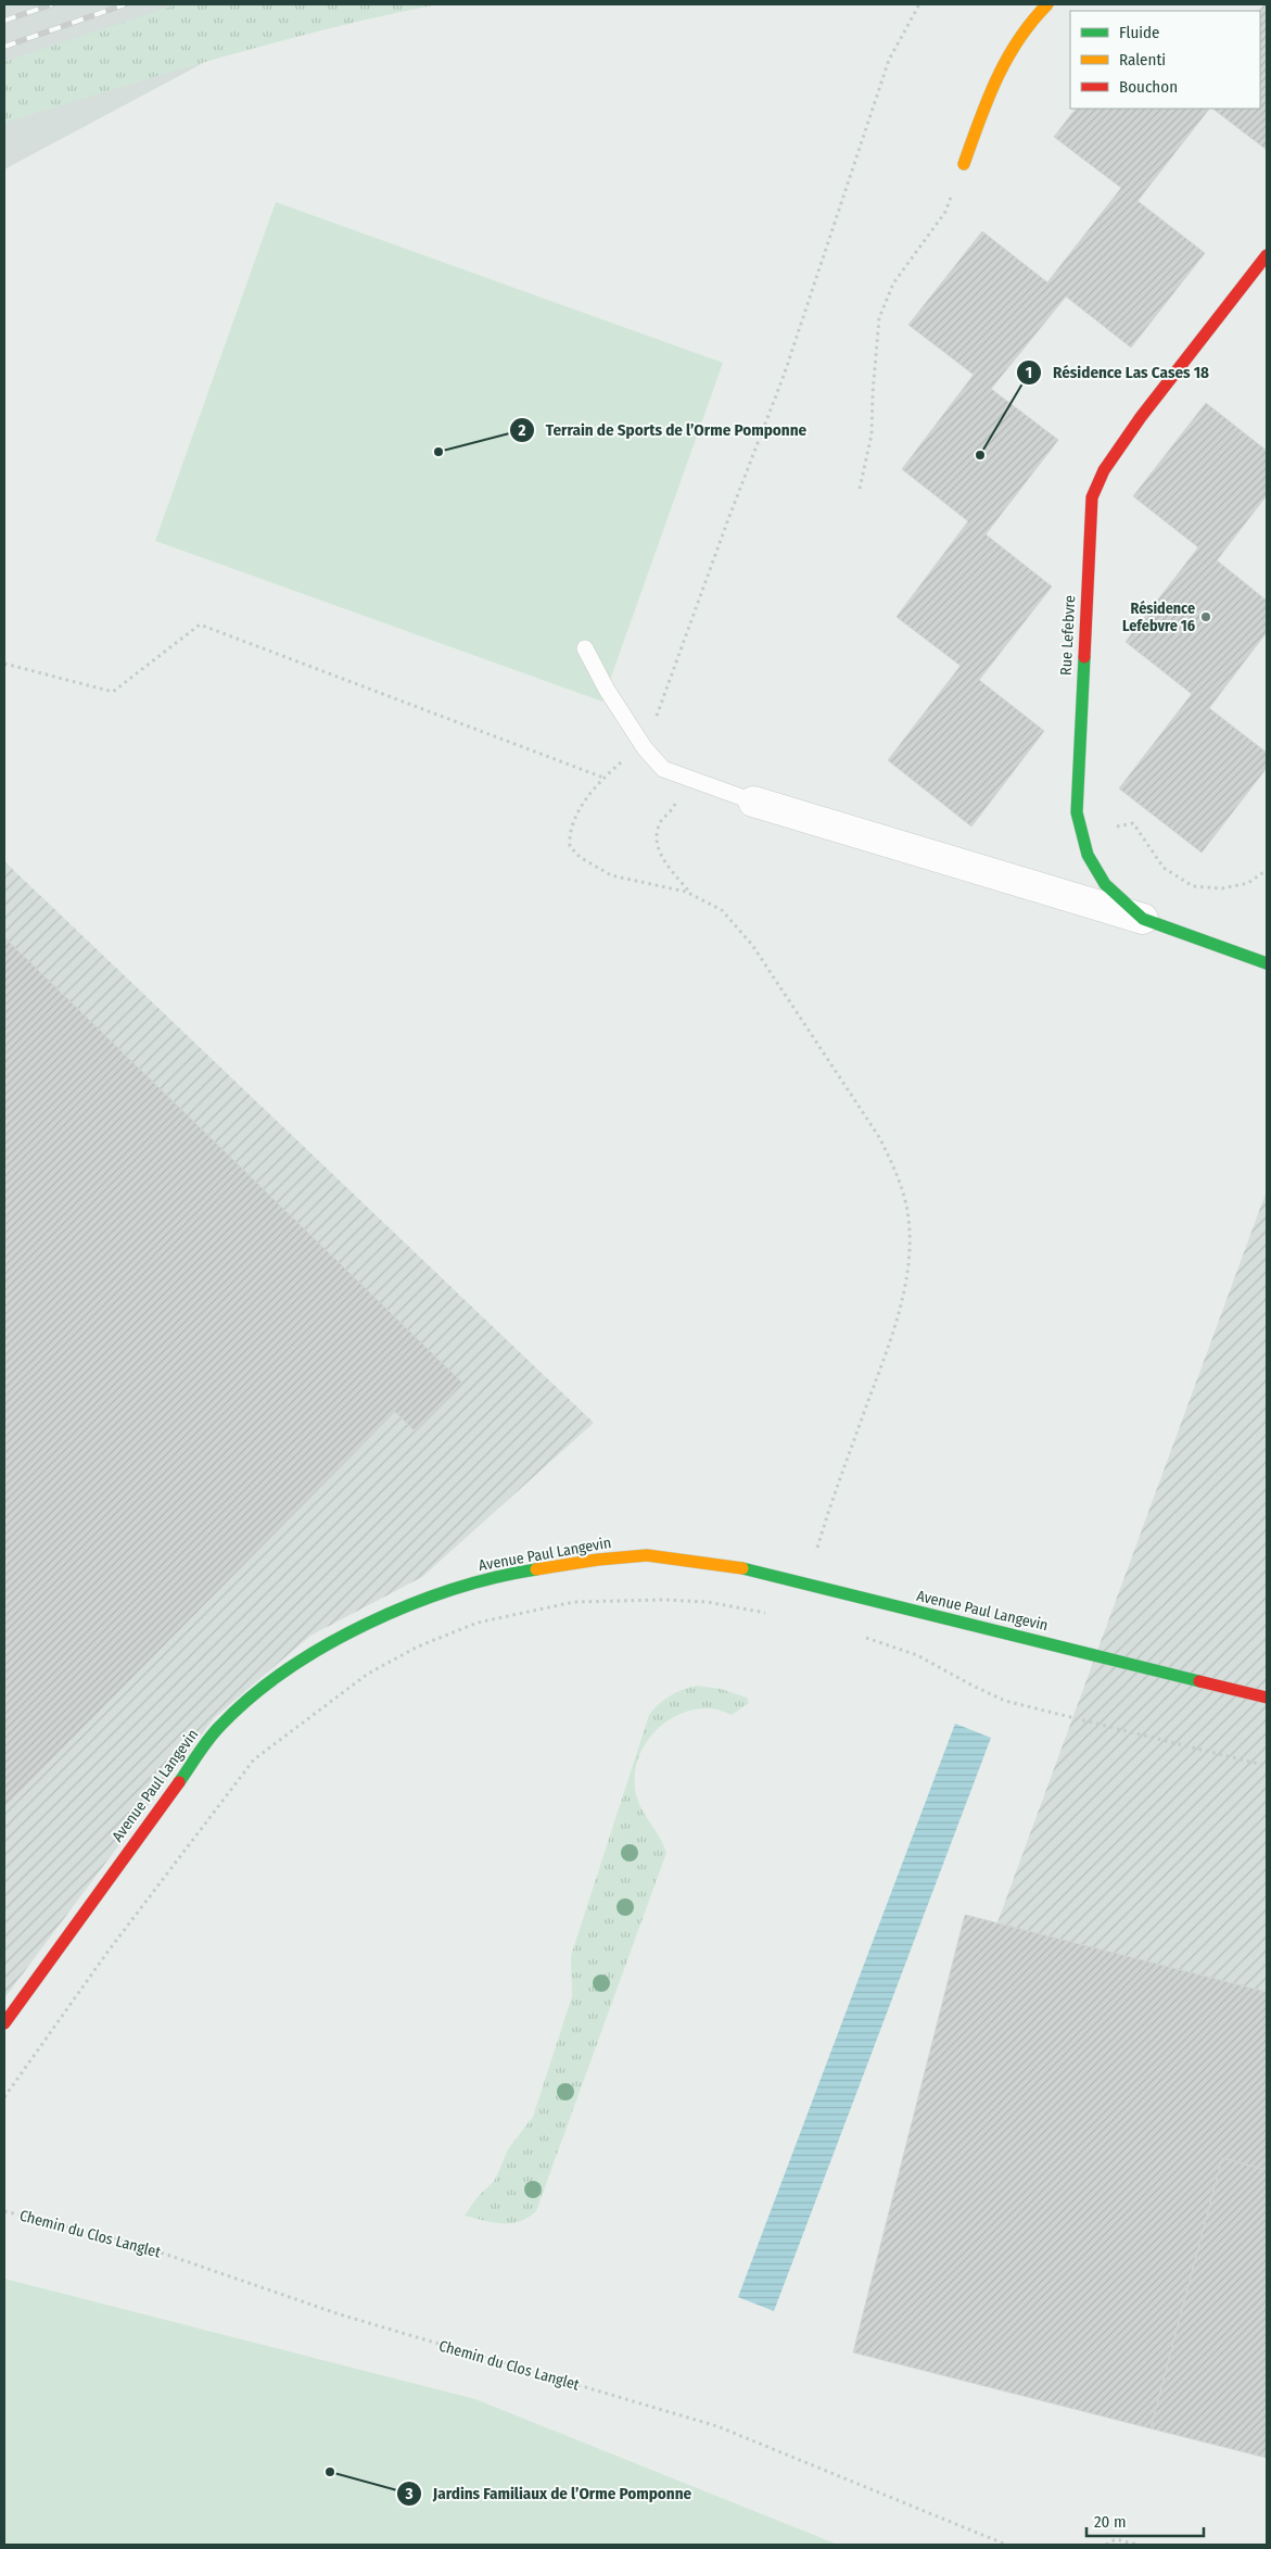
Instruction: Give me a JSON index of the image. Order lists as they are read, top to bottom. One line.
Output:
{"streets":{"street":["Rue Lefebvre","Avenue Paul Langevin"],"path":["Chemin du Clos Langlet"]},"places":["Terrain de Sports de l’Orme Pomponne","Résidence Las Cases 18","Résidence Lefebvre 16","Jardins Familiaux de l’Orme Pomponne"],"legend":["Fluide","Ralenti","Bouchon"],"scale_bar":"20 m"}
